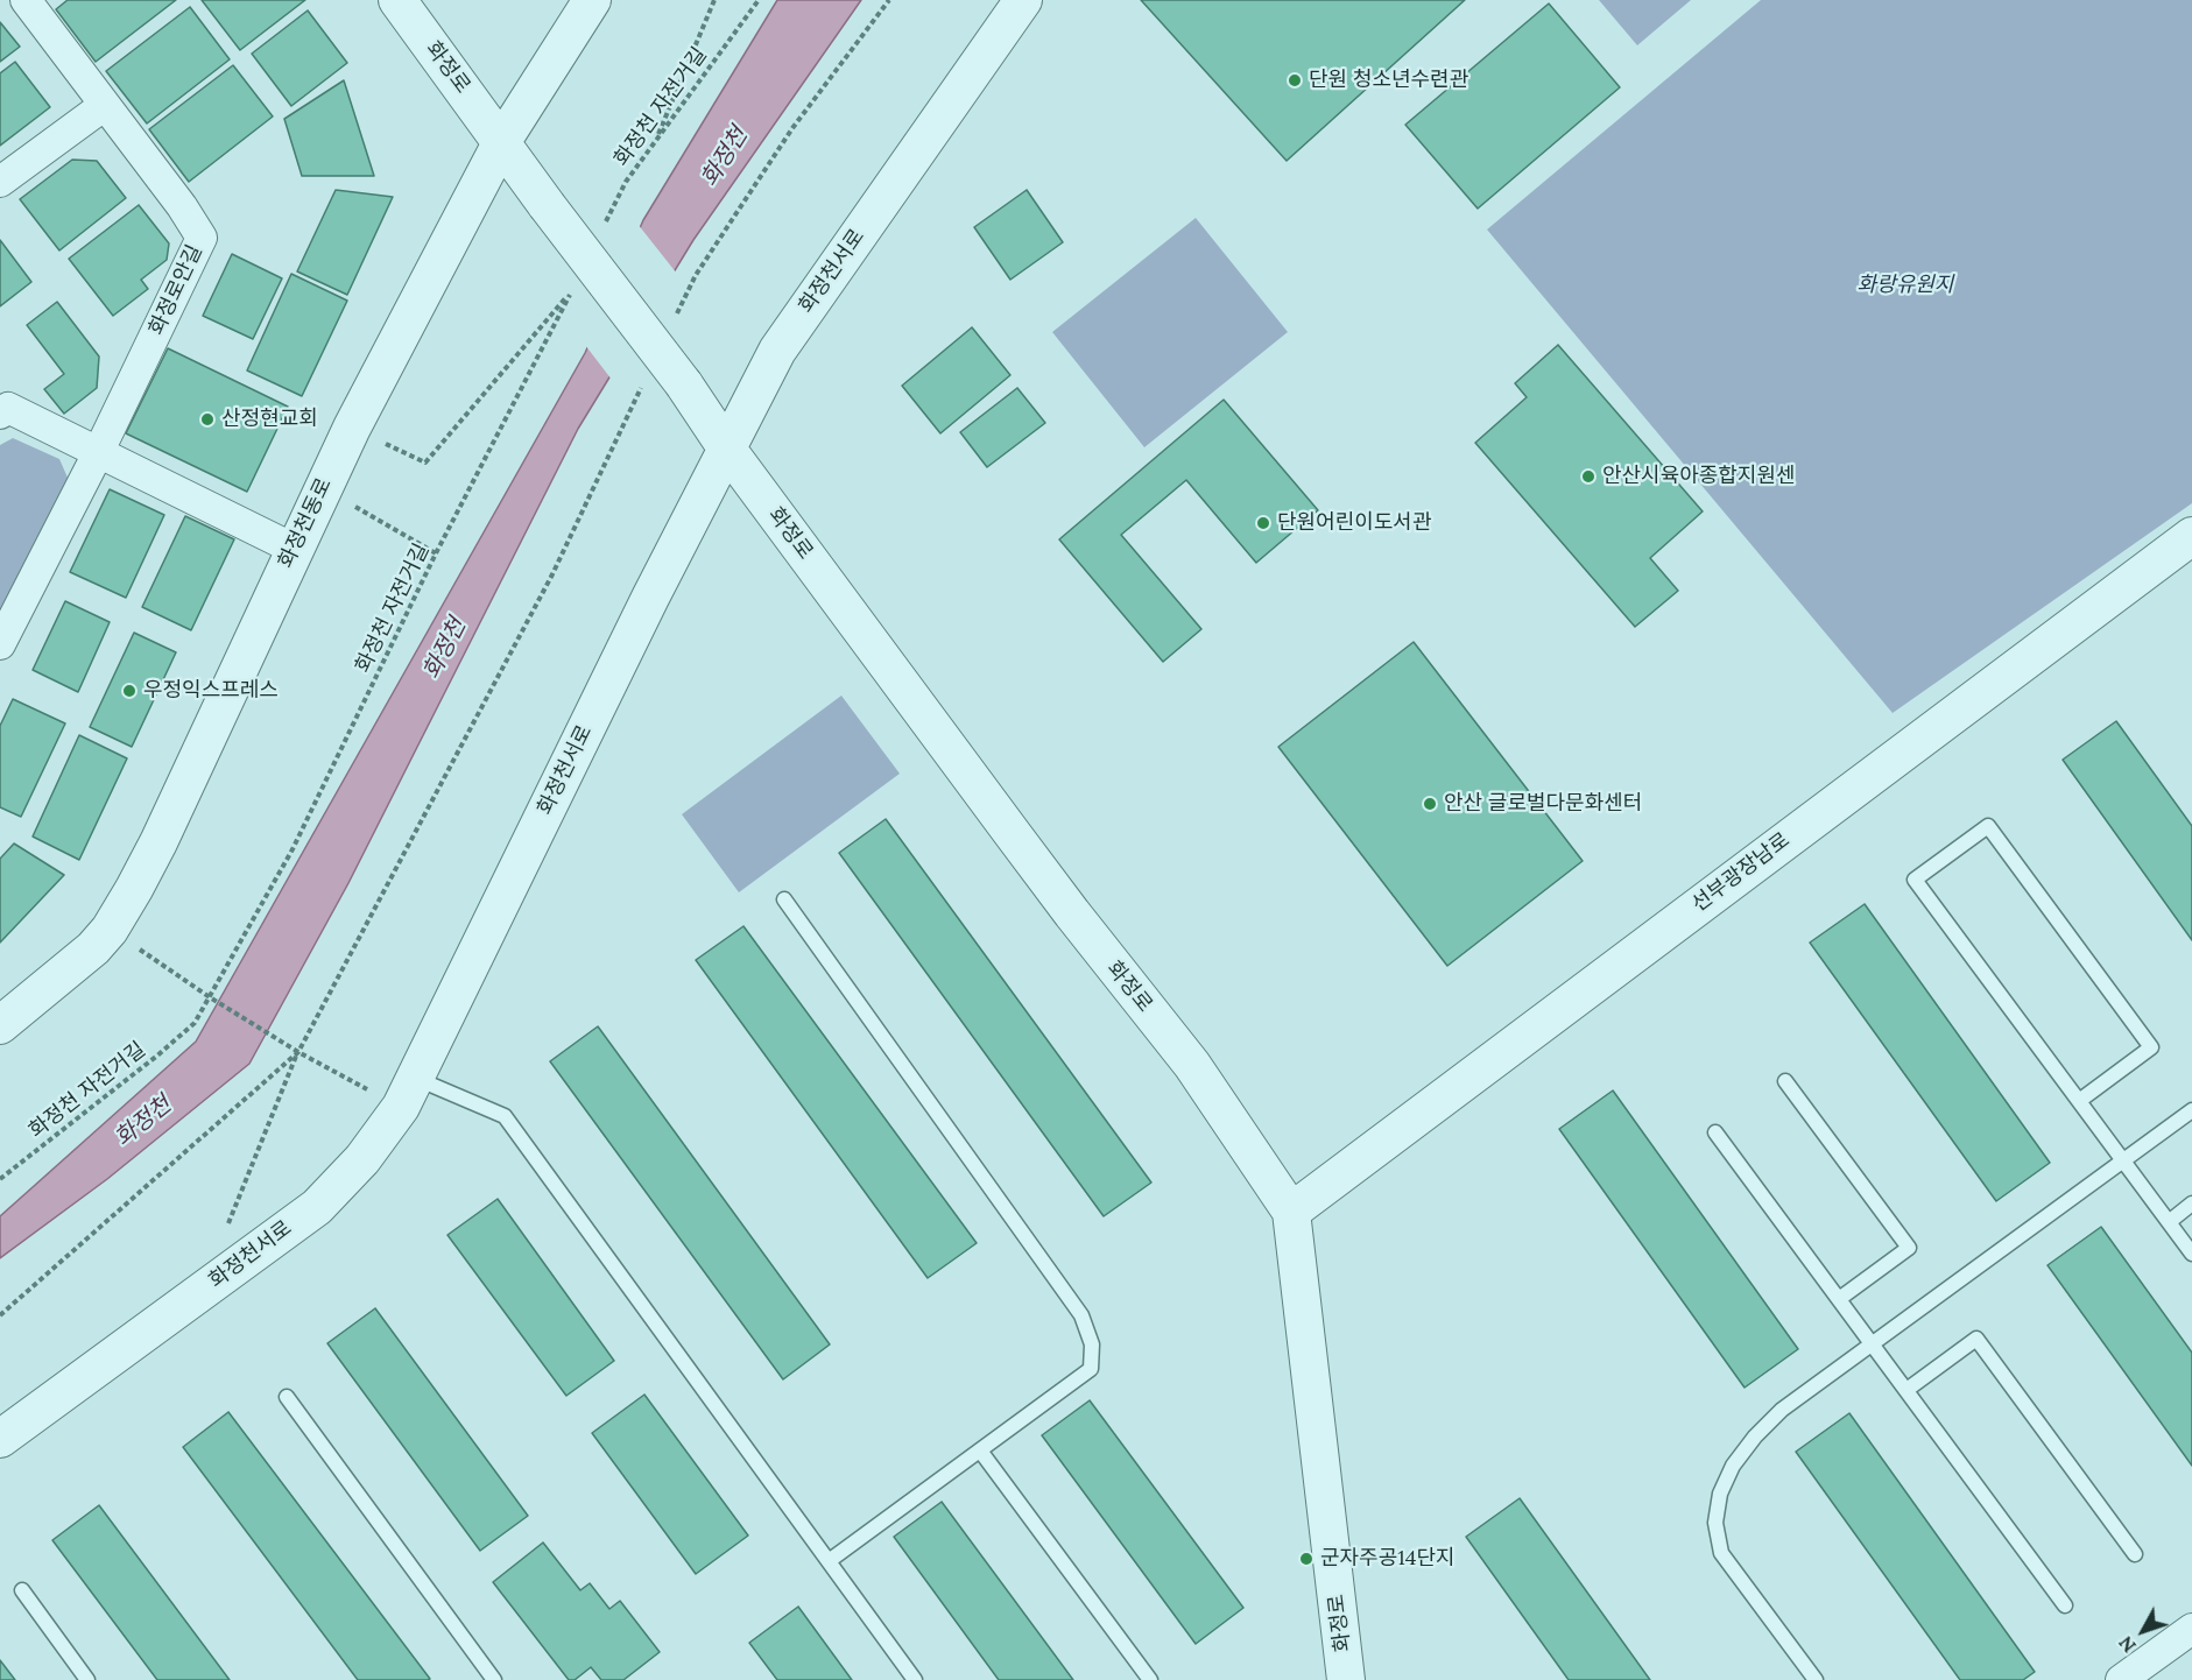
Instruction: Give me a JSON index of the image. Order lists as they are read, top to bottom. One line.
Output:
{"streets":{"street":["화정로","화정천서로","화정로안길","화정천동로","선부광장남로"],"path":["화정천 자전거길"]},"crossings":[["화정로","화정천서로"],["화정로","화정천동로"],["화정로","선부광장남로"],["화정천 자전거길","화정천동로"]],"water":["화정천"],"parks":["화랑유원지"],"places":["단원 청소년수련관","산정현교회","안산시육아종합지원센","단원어린이도서관","우정익스프레스","안산 글로벌다문화센터","군자주공14단지"],"north":"bottom left"}
